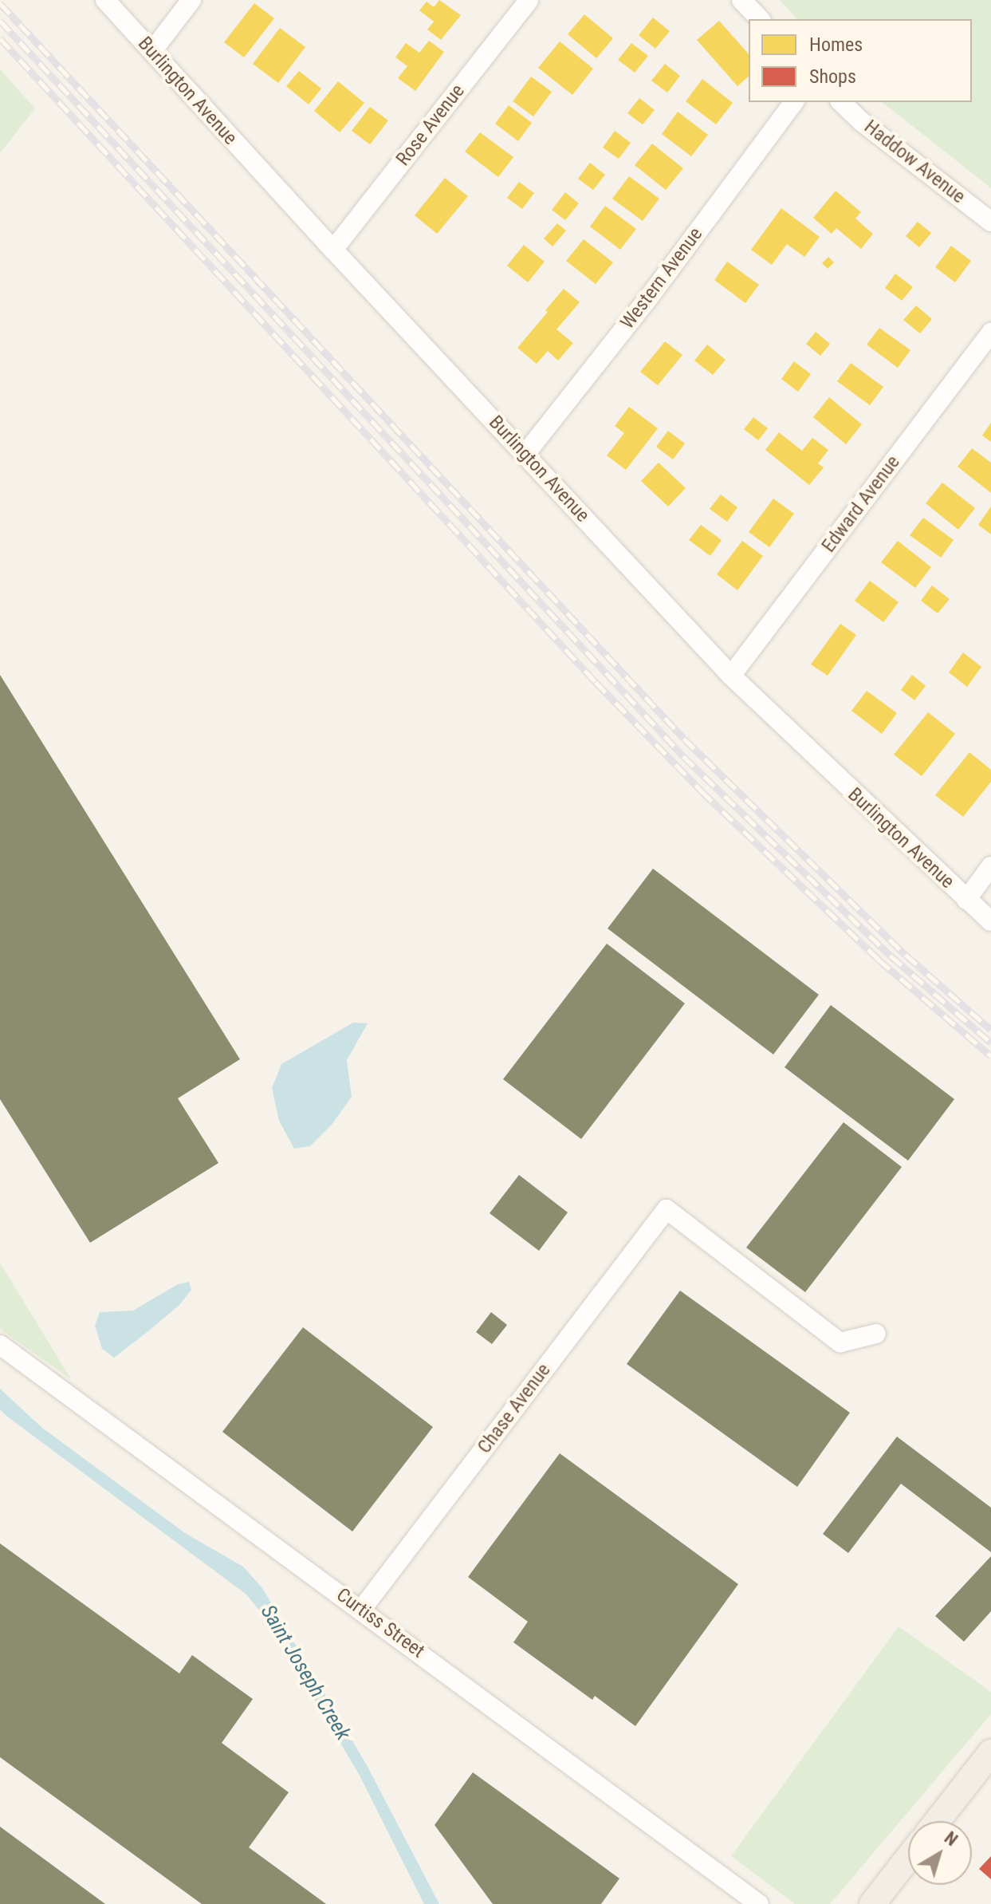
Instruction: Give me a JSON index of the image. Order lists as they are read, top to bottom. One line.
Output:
{"streets":{"street":["Burlington Avenue","Rose Avenue","Haddow Avenue","Western Avenue","Edward Avenue","Chase Avenue","Curtiss Street"]},"crossings":[["Burlington Avenue","Rose Avenue"],["Burlington Avenue","Western Avenue"],["Burlington Avenue","Edward Avenue"],["Chase Avenue","Curtiss Street"]],"water":["Saint Joseph Creek"],"legend":["Homes","Shops"],"north":"top right"}
